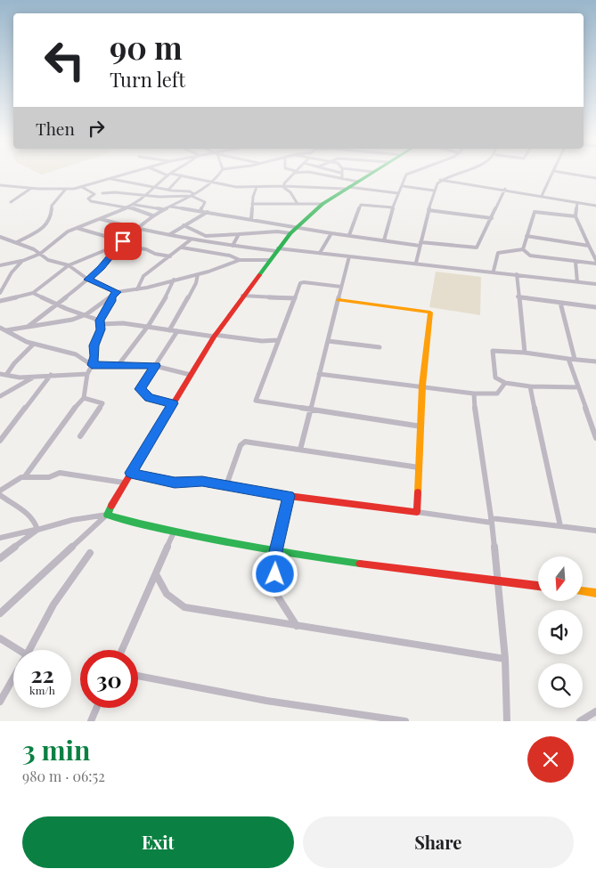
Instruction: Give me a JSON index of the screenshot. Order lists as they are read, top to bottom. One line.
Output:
{"north":"bottom","page":{"turn":["90 m","Turn left"],"then":"Then","speed":"22 km/h","limit":"30","heading":["3 min","980 m · 06:52"],"buttons":["Exit","Share"]}}
